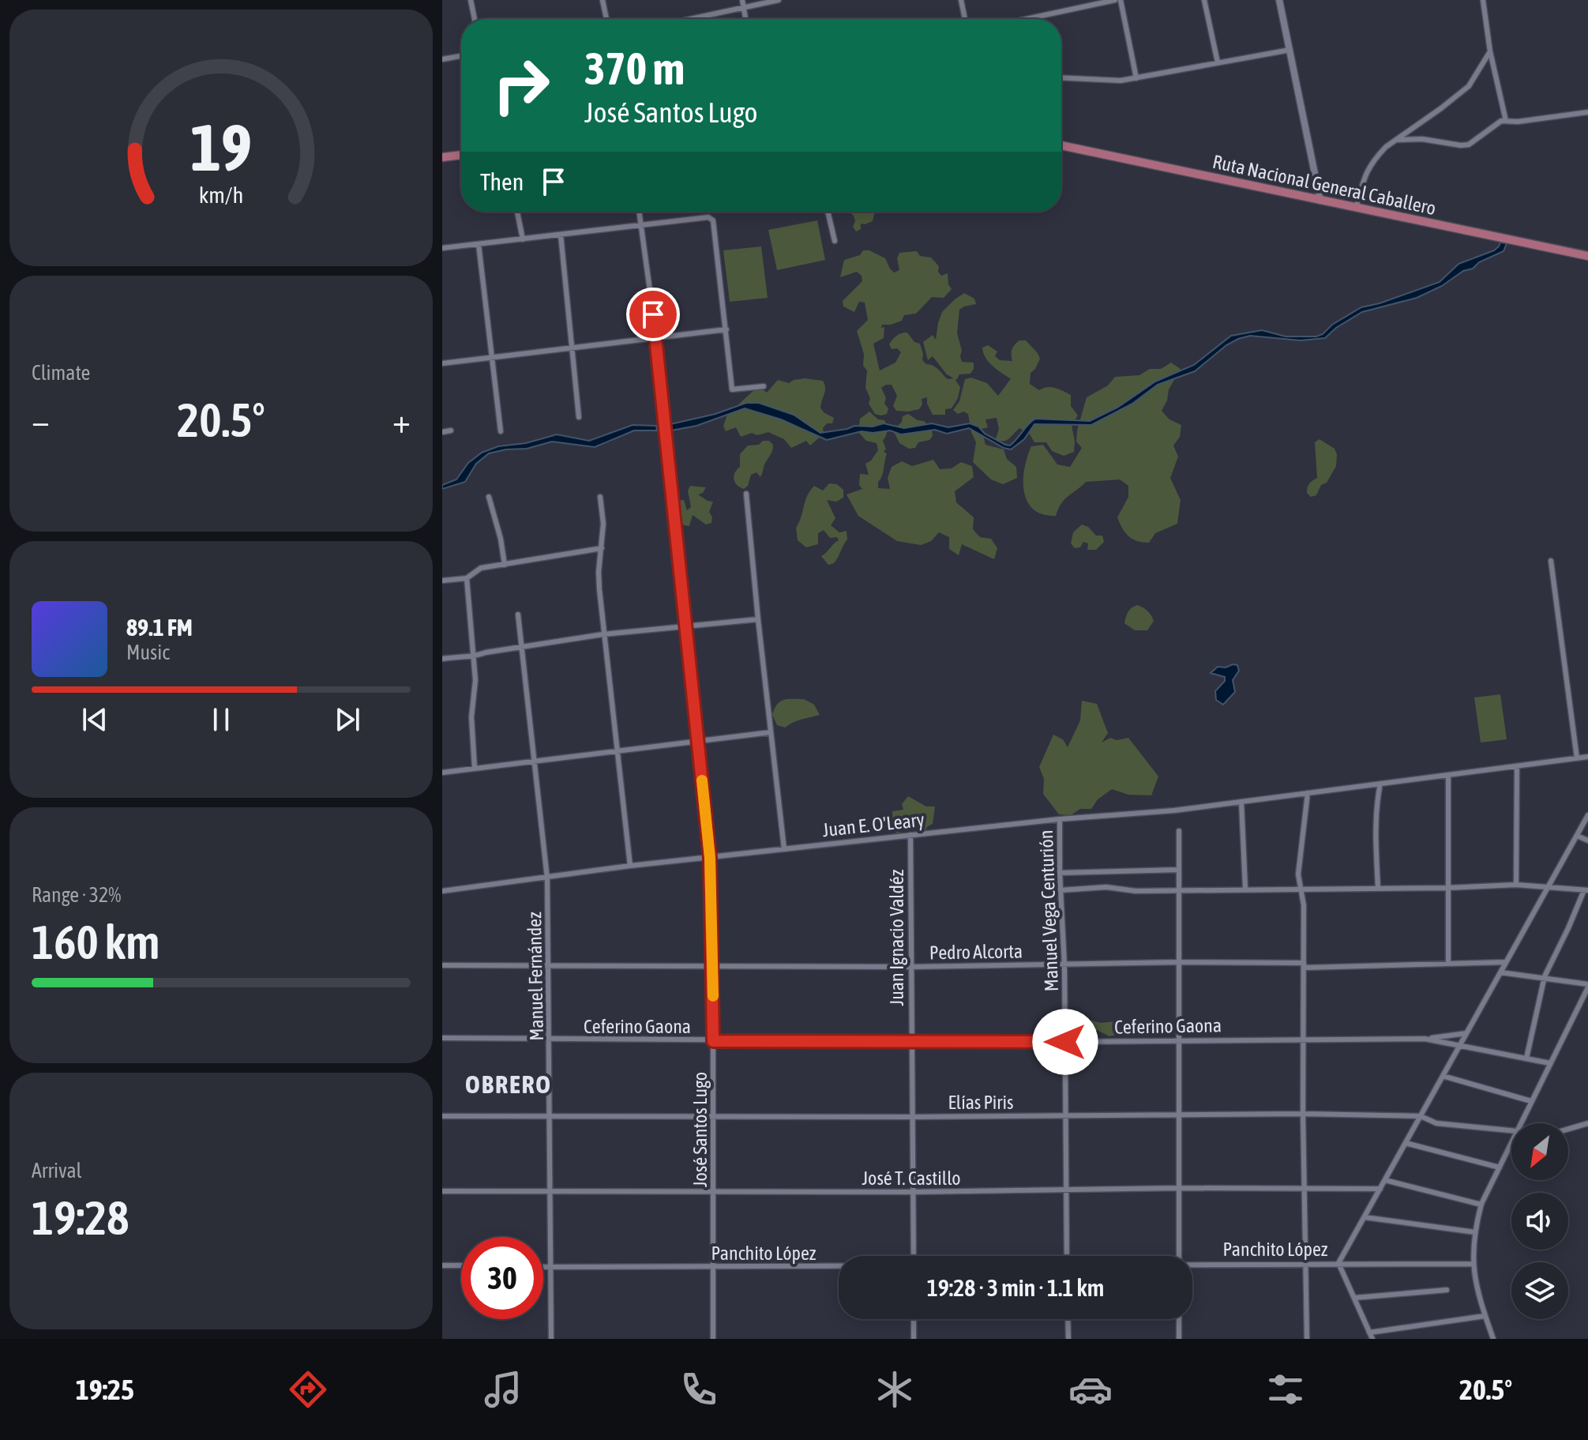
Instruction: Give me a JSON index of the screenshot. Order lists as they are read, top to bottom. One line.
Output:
{"streets":{"highway":["Ruta Nacional General Caballero"],"street":["Juan E. O'Leary","Manuel Vega Centurión","Juan Ignacio Valdéz","Pedro Alcorta","Manuel Fernández","Ceferino Gaona","Elías Piris","José Santos Lugo","José T. Castillo","Panchito López"]},"crossings":[["Juan E. O'Leary","Manuel Vega Centurión"],["Juan E. O'Leary","Juan Ignacio Valdéz"],["Juan E. O'Leary","Manuel Fernández"],["Juan E. O'Leary","José Santos Lugo"],["Manuel Vega Centurión","Pedro Alcorta"],["Manuel Vega Centurión","Ceferino Gaona"],["Manuel Vega Centurión","Elías Piris"],["Manuel Vega Centurión","José T. Castillo"],["Juan Ignacio Valdéz","Pedro Alcorta"],["Juan Ignacio Valdéz","Ceferino Gaona"],["Juan Ignacio Valdéz","Elías Piris"],["Juan Ignacio Valdéz","José T. Castillo"],["Pedro Alcorta","Manuel Fernández"],["Pedro Alcorta","José Santos Lugo"],["Manuel Fernández","Ceferino Gaona"],["Manuel Fernández","Elías Piris"],["Manuel Fernández","José T. Castillo"],["Manuel Fernández","Panchito López"],["Ceferino Gaona","José Santos Lugo"],["Elías Piris","José Santos Lugo"],["José Santos Lugo","José T. Castillo"],["José Santos Lugo","Panchito López"]],"districts":["OBRERO"],"north":"bottom left","page":{"turn":["370 m","José Santos Lugo"],"then":"Then","tile":["Climate",["Range · 32%","160 km"],["Arrival","19:28"]],"heat":["−","20.5°","+"],"song":["89.1 FM","Music"],"limit":"30","trip":"19:28 · 3 min · 1.1 km","tabs":["19:25","20.5°"],"gauge":["19","km/h"]}}
